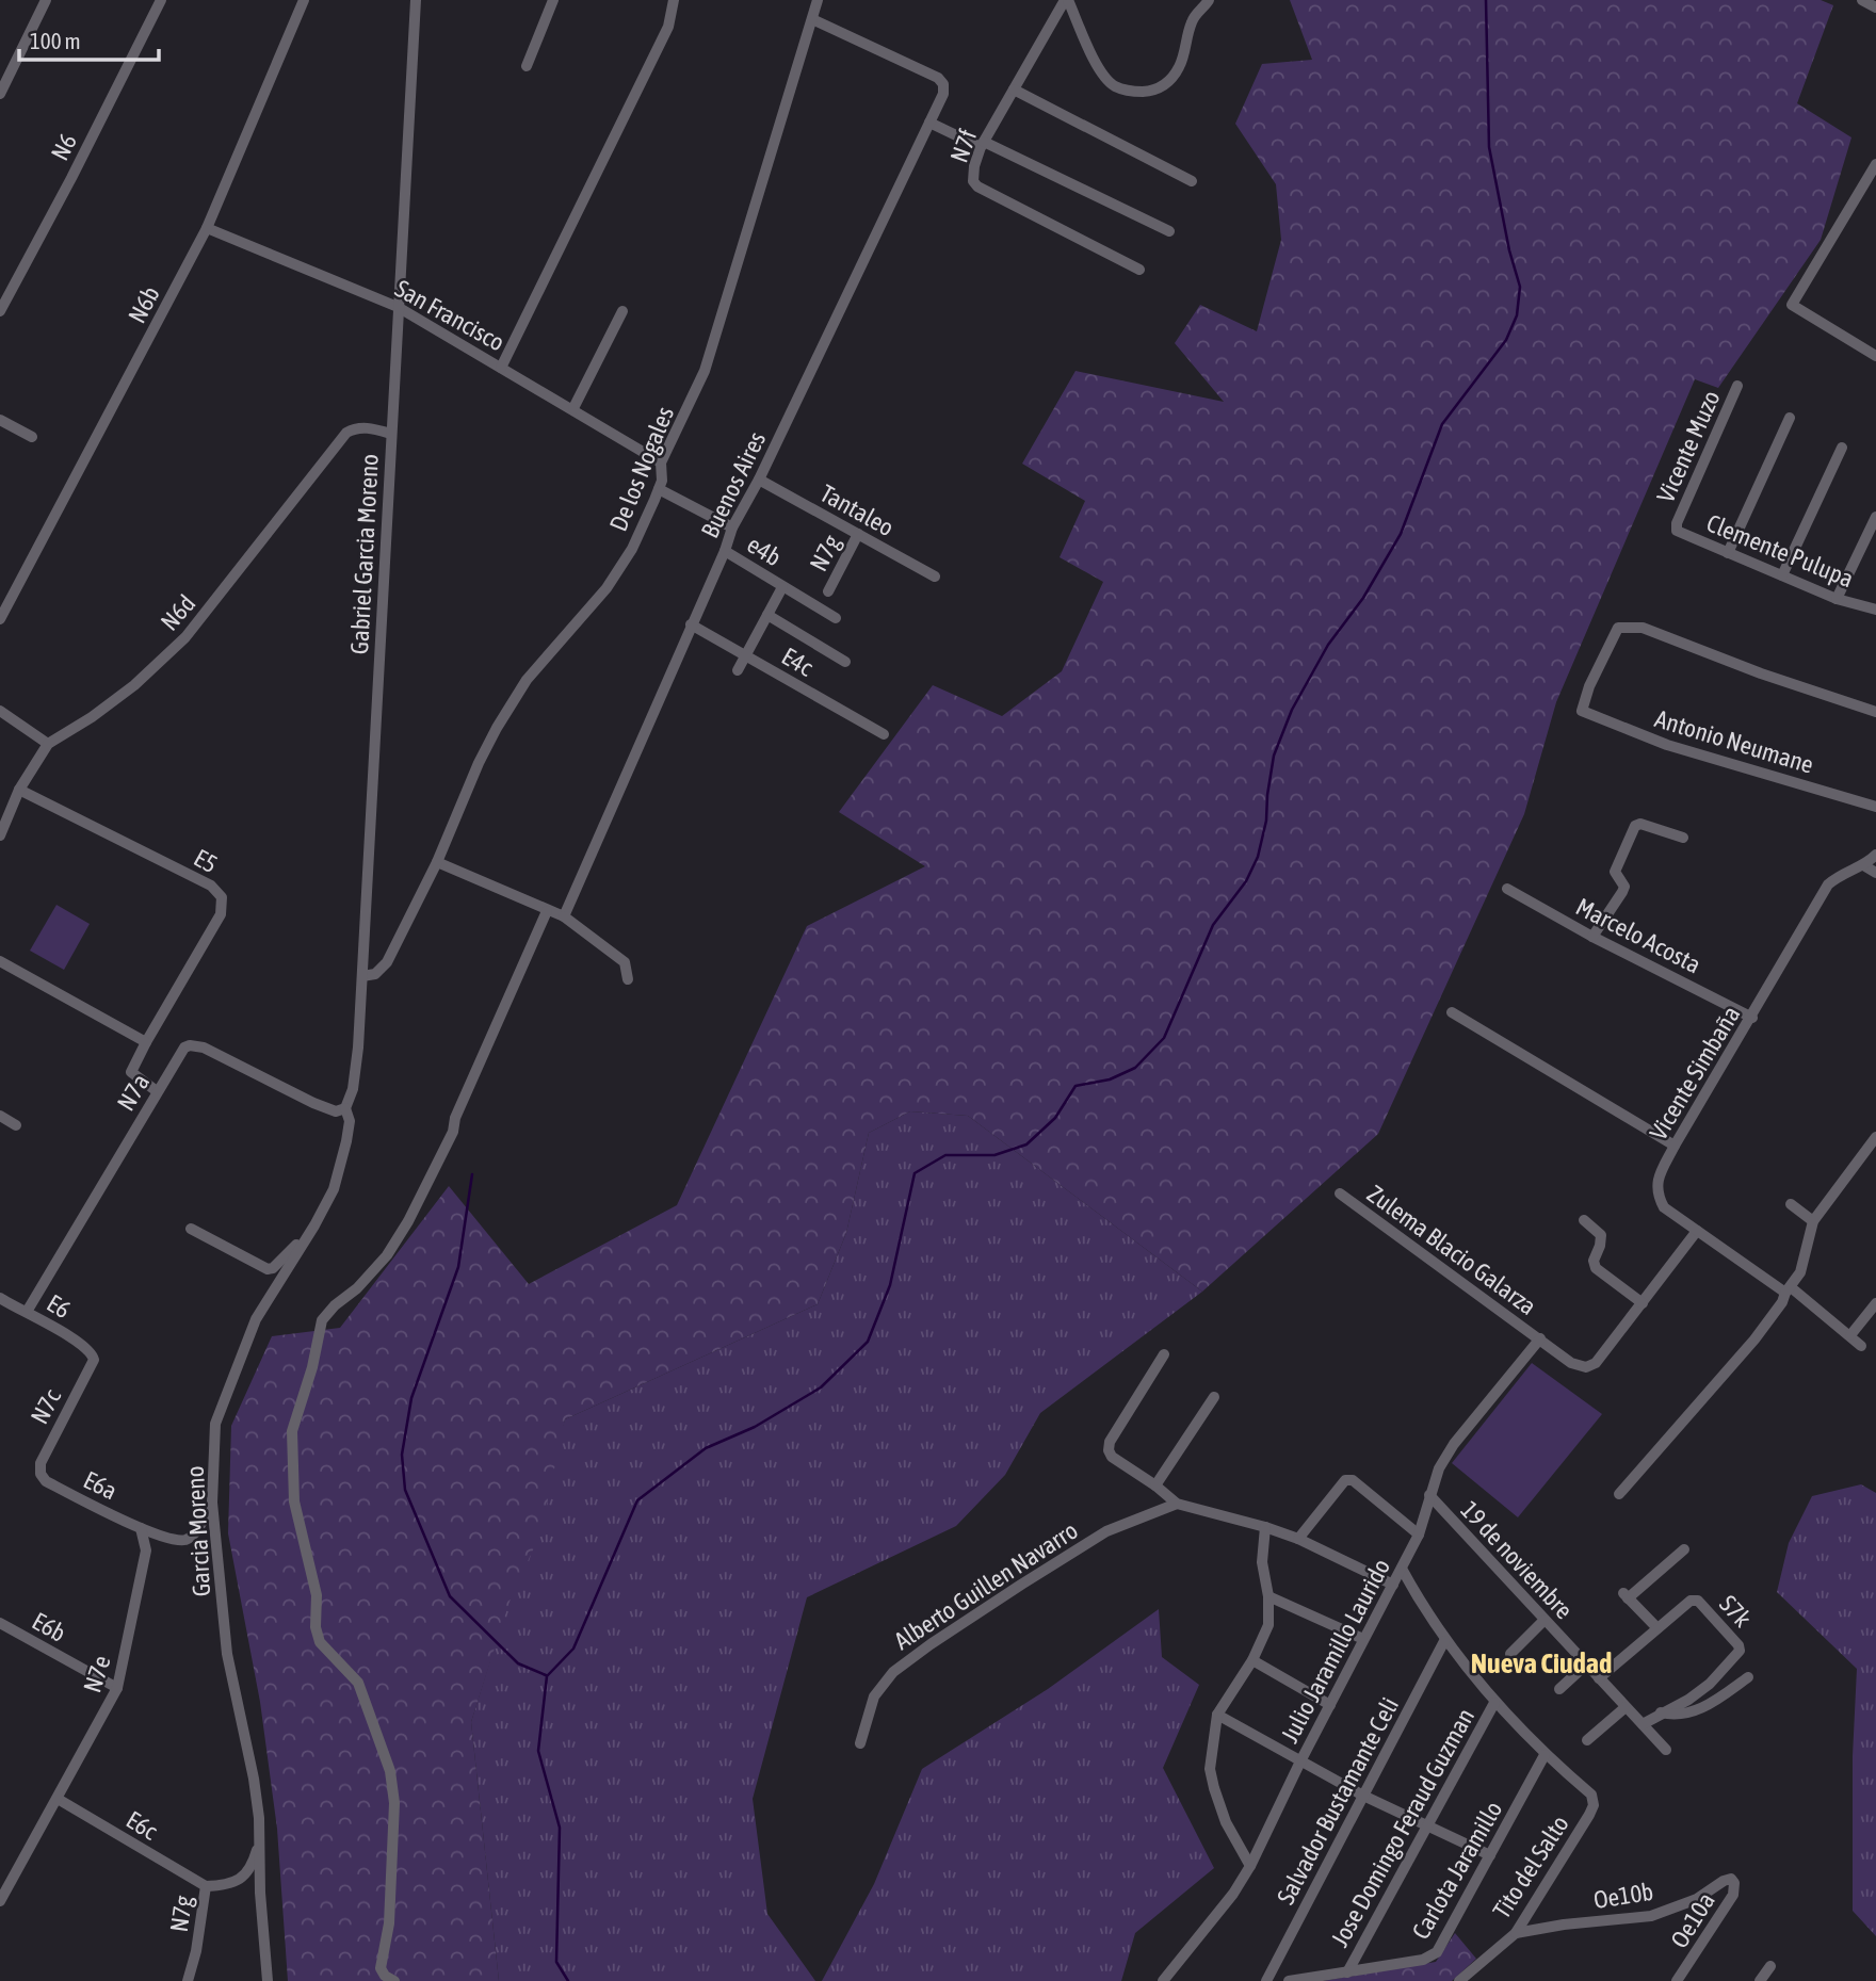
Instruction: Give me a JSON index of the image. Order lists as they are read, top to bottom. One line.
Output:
{"streets":{"street":["N7f","N6","N6b","San Francisco","Vicente Muzo","De los Nogales","Buenos Aires","Tantaleo","e4b","Clemente Pulupa","N7g","Gabriel Garcia Moreno","N6d","E4c","Antonio Neumane","E5","Marcelo Acosta","Vicente Simbaña","N7a","Zulema Blacio Galarza","E6","N7c","E6a","Garcia Moreno","19 de noviembre","Alberto Guillen Navarro","S7k","E6b","Julio Jaramillo Laurido","N7e","Salvador Bustamante Celi","E6c","Jose Domingo Feraud Guzman","Tito del Salto","Carlota Jaramillo","Oe10b","Oe10a"]},"crossings":[["N6b","San Francisco"],["San Francisco","De los Nogales"],["San Francisco","Gabriel Garcia Moreno"],["Vicente Muzo","Clemente Pulupa"],["De los Nogales","Buenos Aires"],["De los Nogales","Gabriel Garcia Moreno"],["Buenos Aires","Tantaleo"],["Buenos Aires","e4b"],["Buenos Aires","E4c"],["Tantaleo","N7g"],["N7g","Garcia Moreno"],["N7g","E6c"],["Gabriel Garcia Moreno","N6d"],["Gabriel Garcia Moreno","N7a"],["Gabriel Garcia Moreno","Garcia Moreno"],["N6d","E5"],["Marcelo Acosta","Vicente Simbaña"],["N7a","E6"],["N7a","Garcia Moreno"],["Zulema Blacio Galarza","Julio Jaramillo Laurido"],["E6","N7c"],["N7c","E6a"],["E6a","N7e"],["19 de noviembre","Julio Jaramillo Laurido"],["E6b","N7e"],["N7e","E6c"],["Jose Domingo Feraud Guzman","Carlota Jaramillo"],["Tito del Salto","Carlota Jaramillo"],["Tito del Salto","Oe10b"],["Oe10b","Oe10a"]],"districts":["Nueva Ciudad"],"scale_bar":"100 m"}
